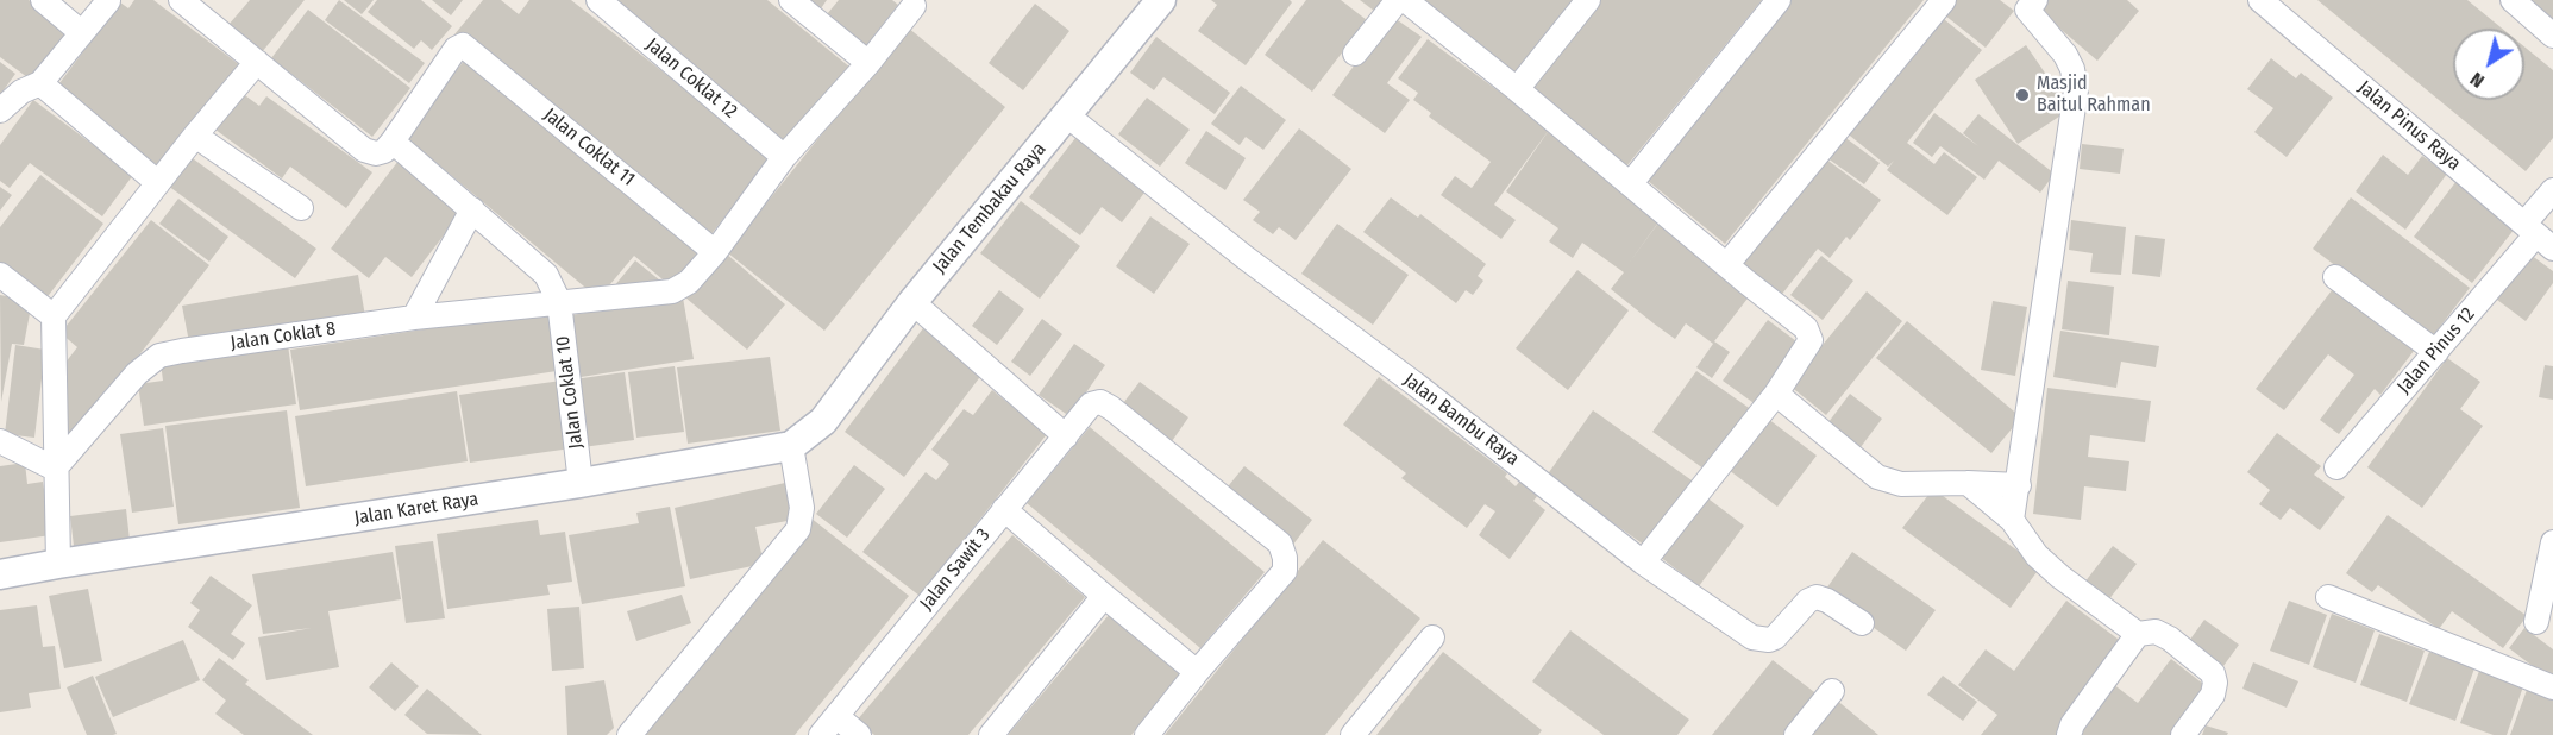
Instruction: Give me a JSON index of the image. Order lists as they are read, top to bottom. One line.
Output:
{"streets":{"street":["Jalan Coklat 12","Jalan Pinus Raya","Jalan Coklat 11","Jalan Tembakau Raya","Jalan Coklat 8","Jalan Pinus 12","Jalan Coklat 10","Jalan Bambu Raya","Jalan Karet Raya","Jalan Sawit 3"]},"crossings":[["Jalan Coklat 12","Jalan Coklat 8"],["Jalan Pinus Raya","Jalan Pinus 12"],["Jalan Coklat 11","Jalan Coklat 8"],["Jalan Tembakau Raya","Jalan Bambu Raya"],["Jalan Tembakau Raya","Jalan Karet Raya"],["Jalan Coklat 8","Jalan Coklat 10"],["Jalan Coklat 10","Jalan Karet Raya"]],"places":["Masjid Baitul Rahman"],"north":"bottom left"}
